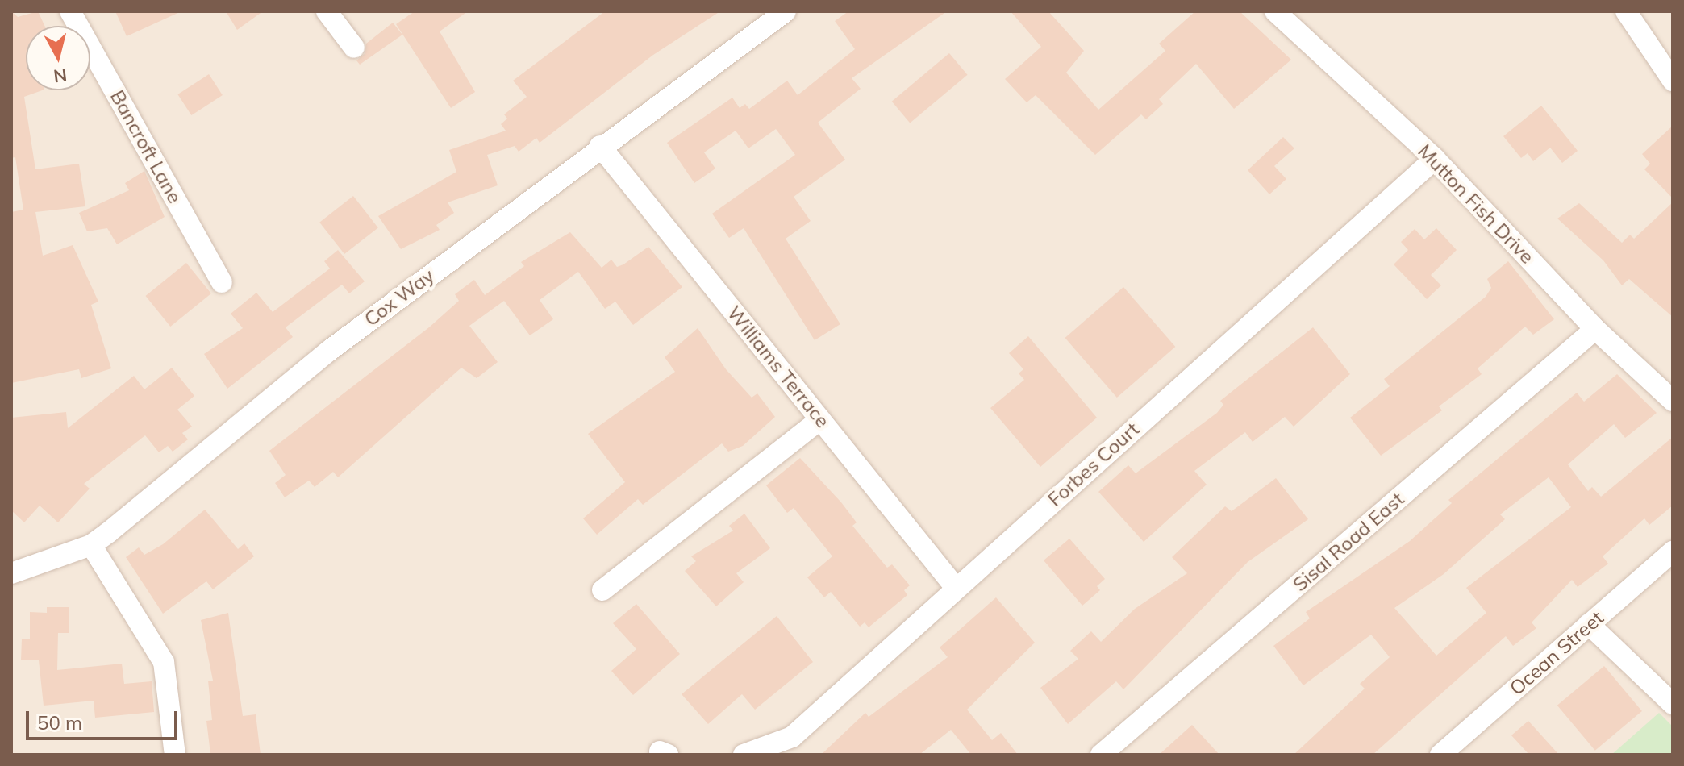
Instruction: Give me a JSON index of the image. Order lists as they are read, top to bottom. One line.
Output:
{"streets":{"street":["Bancroft Lane","Mutton Fish Drive","Cox Way","Williams Terrace","Forbes Court","Sisal Road East","Ocean Street"]},"crossings":[["Mutton Fish Drive","Forbes Court"],["Mutton Fish Drive","Sisal Road East"],["Cox Way","Williams Terrace"],["Williams Terrace","Forbes Court"]],"scale_bar":"50 m","north":"bottom"}
